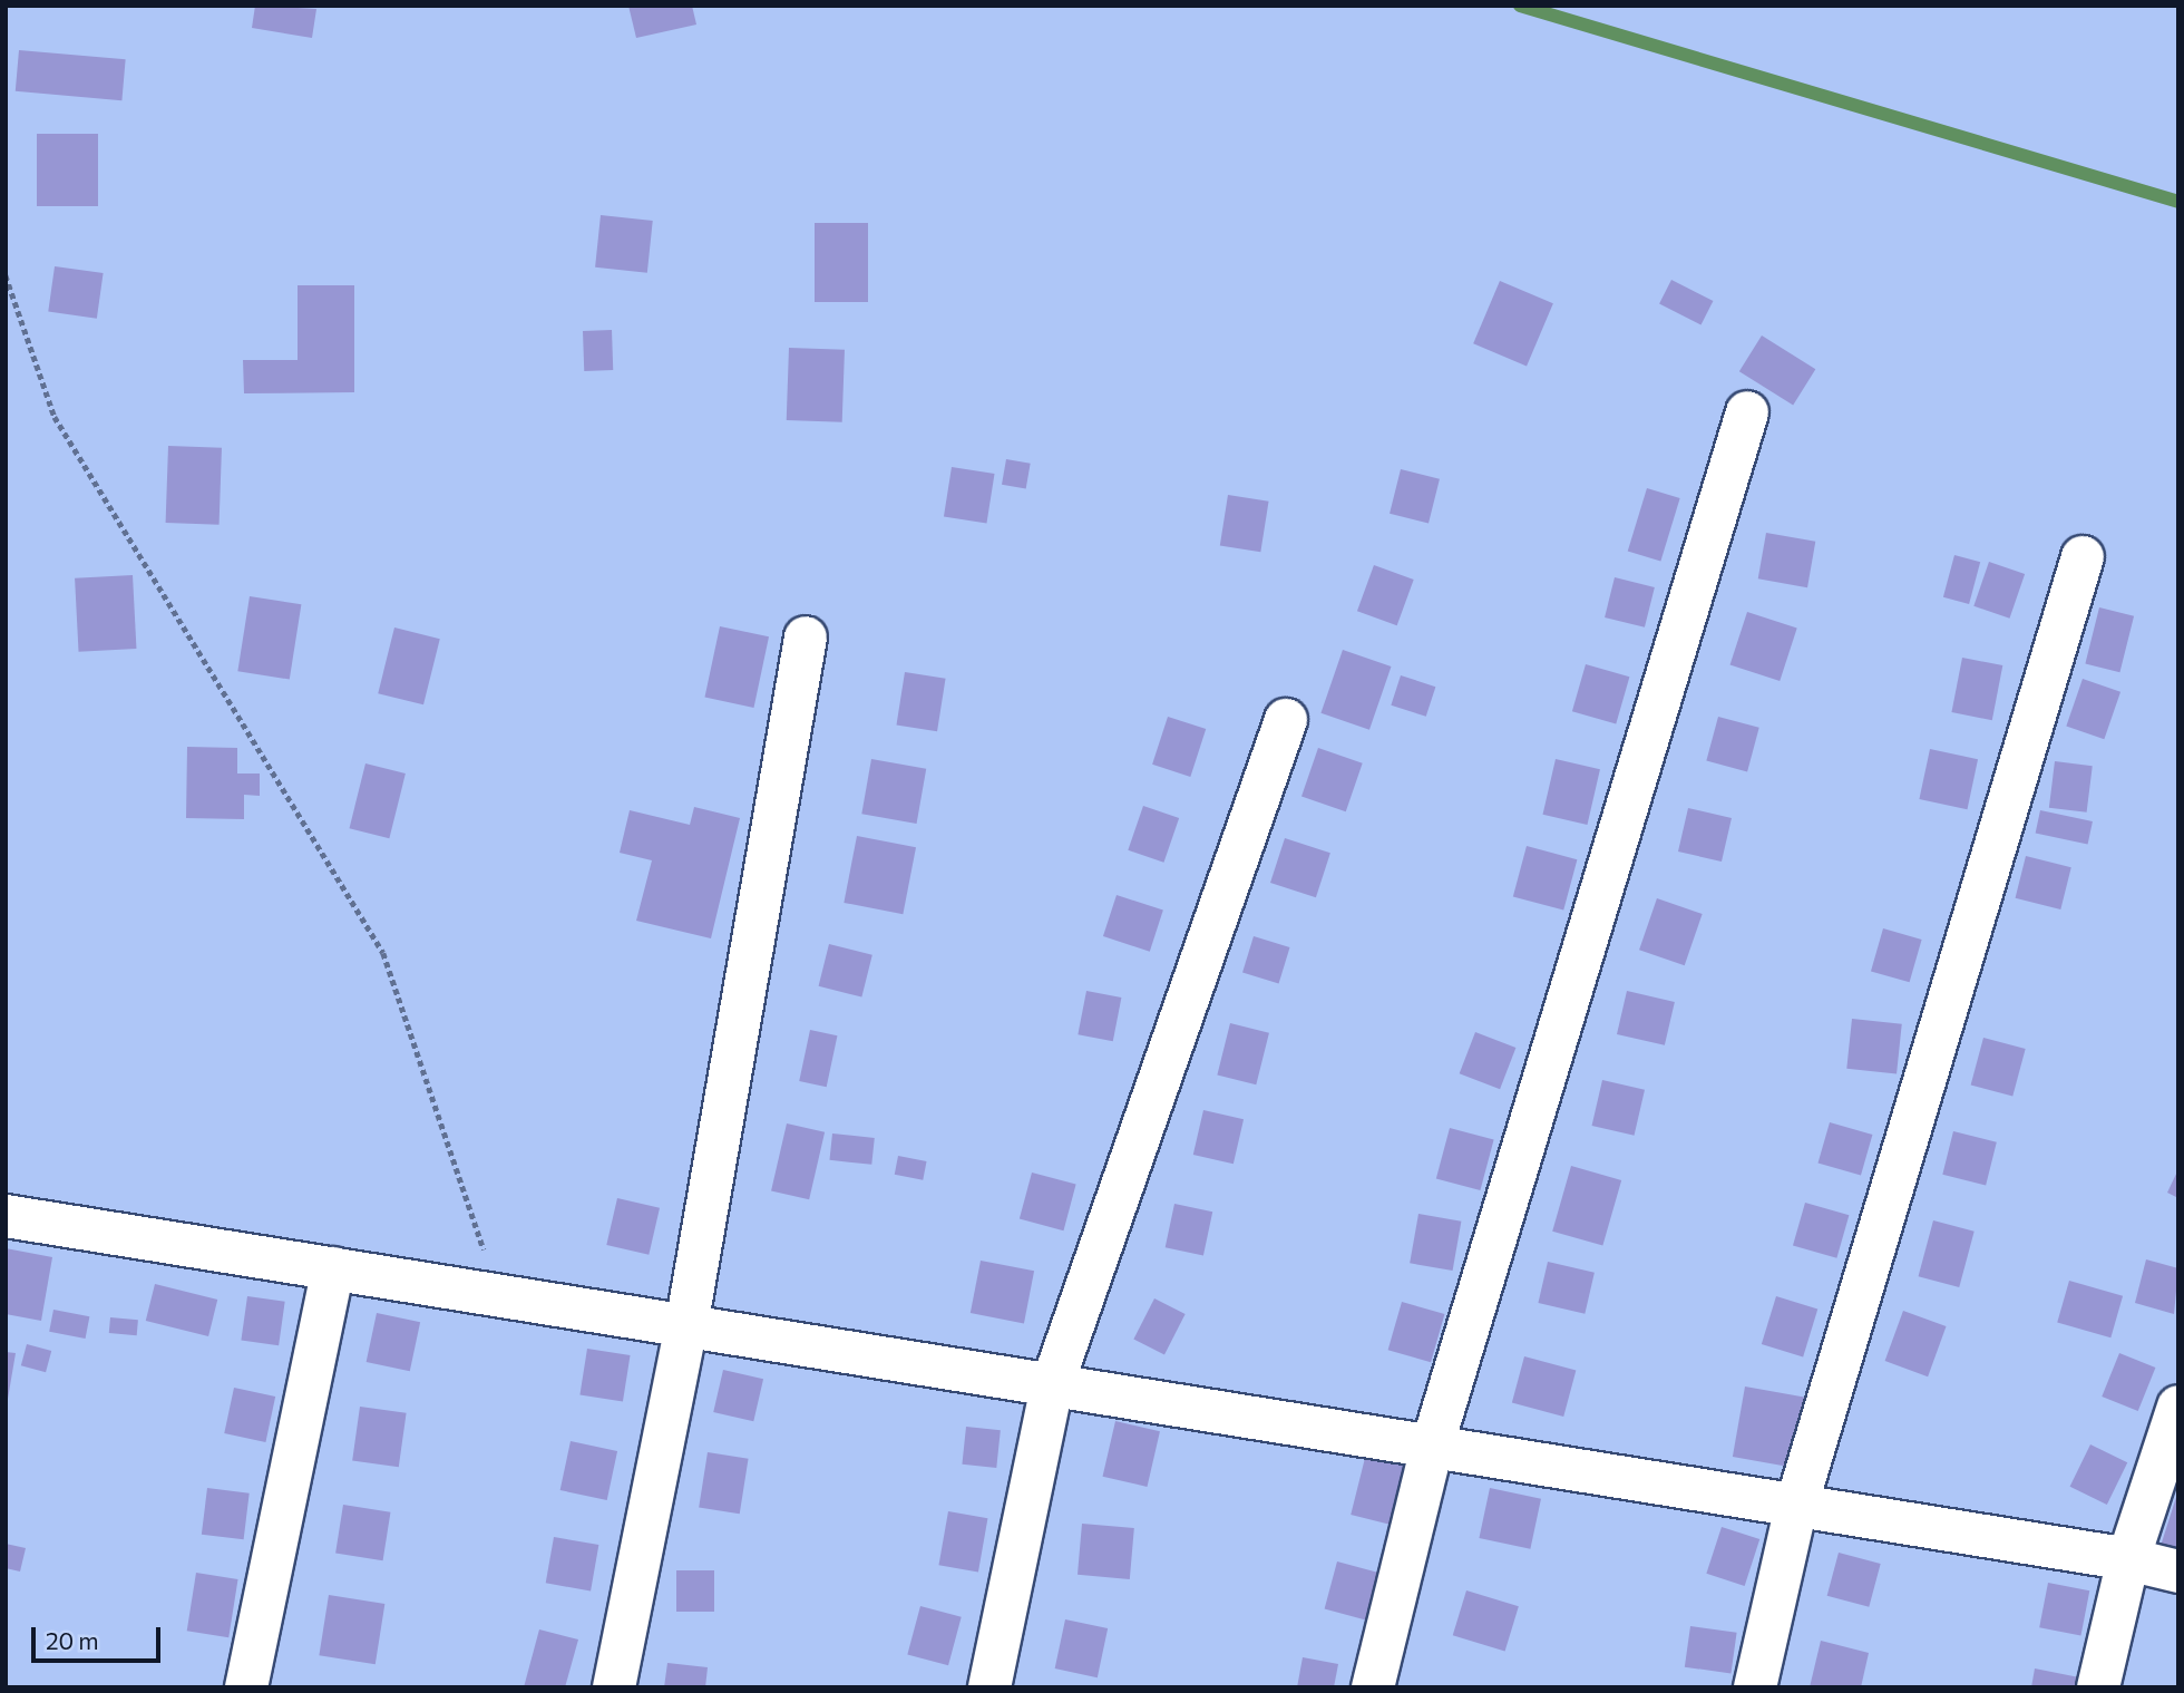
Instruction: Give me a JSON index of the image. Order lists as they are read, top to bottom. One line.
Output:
{"scale_bar":"20 m"}
